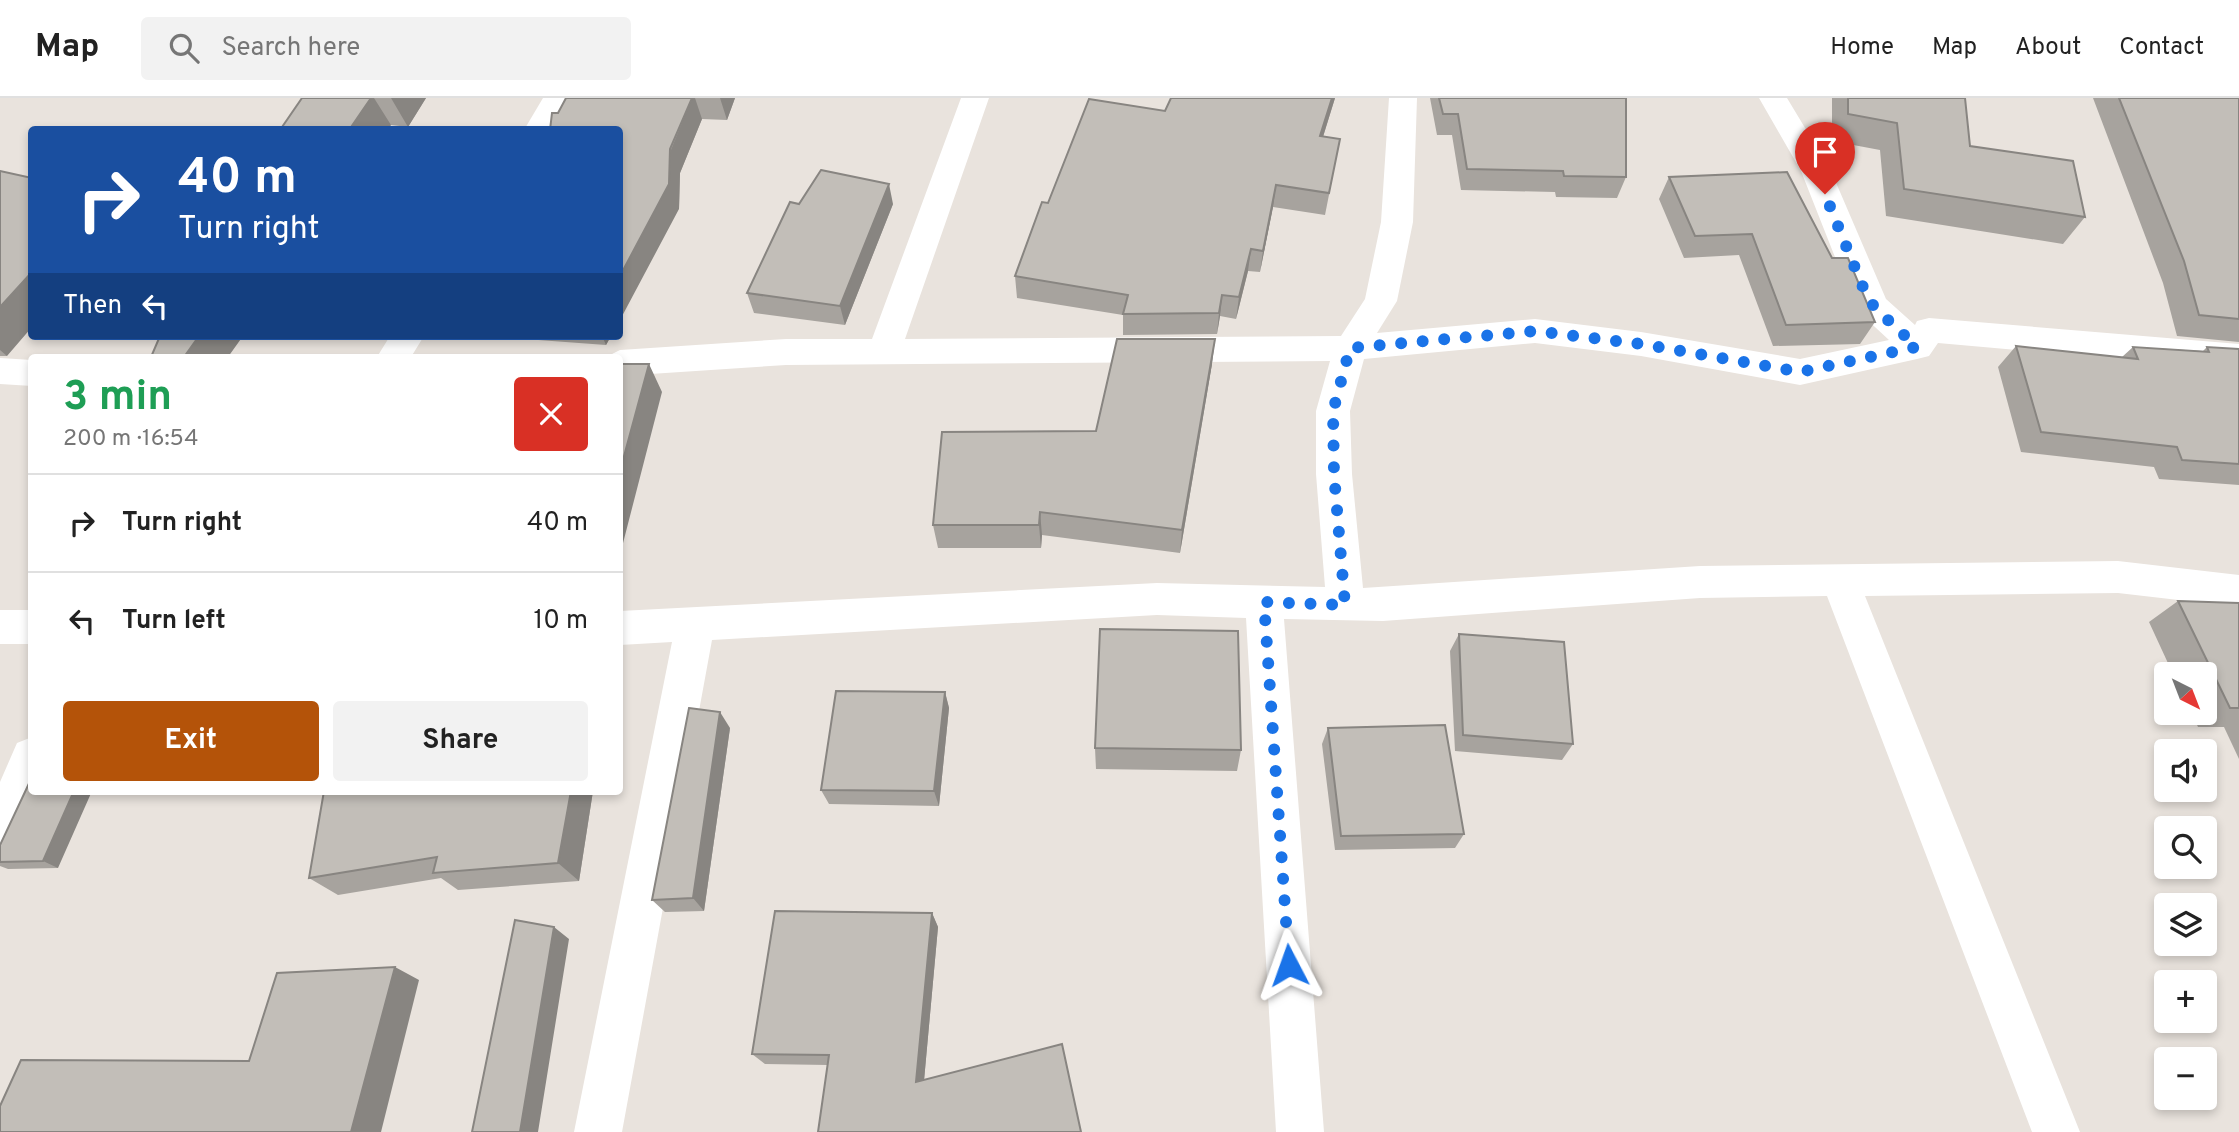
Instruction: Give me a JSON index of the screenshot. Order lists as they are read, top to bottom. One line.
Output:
{"north":"bottom right","page":{"header":"Map","search":"Search here","nav":["Home","Map","About","Contact"],"turn":["40 m","Turn right"],"then":"Then","heading":["3 min","200 m · 16:54"],"list":[{"name":"Turn right","value":"40 m"},{"name":"Turn left","value":"10 m"}],"map_buttons":["+","−"],"buttons":["Exit","Share"]}}
